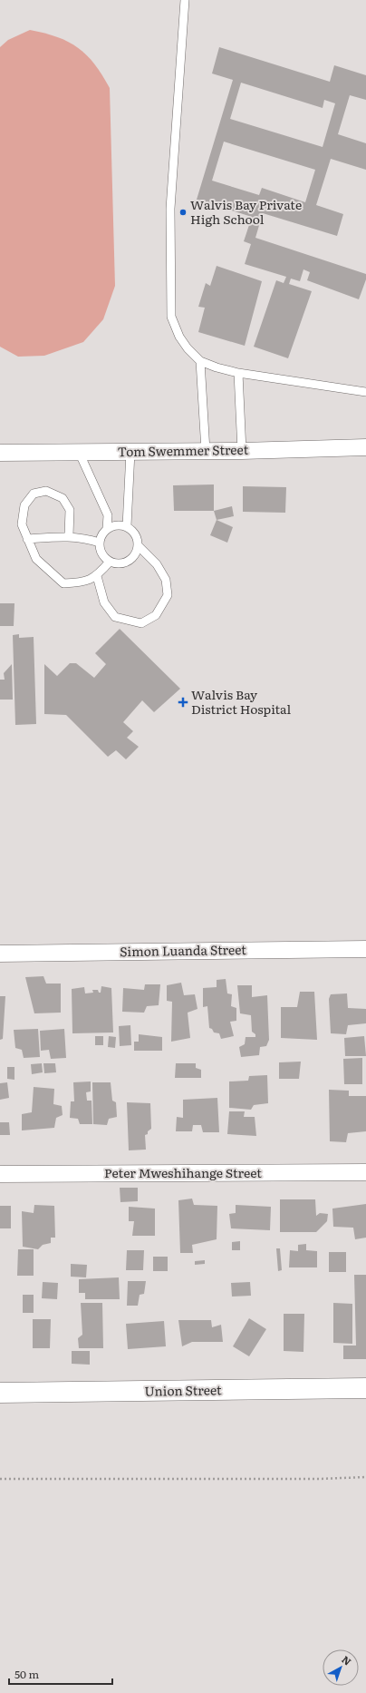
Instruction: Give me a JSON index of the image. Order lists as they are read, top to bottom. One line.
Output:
{"streets":{"main road":["Union Street"],"street":["Tom Swemmer Street","Simon Luanda Street","Peter Mweshihange Street"]},"places":{"other":["Walvis Bay Private High School"],"health":["Walvis Bay District Hospital"]},"scale_bar":"50 m","north":"top right"}
